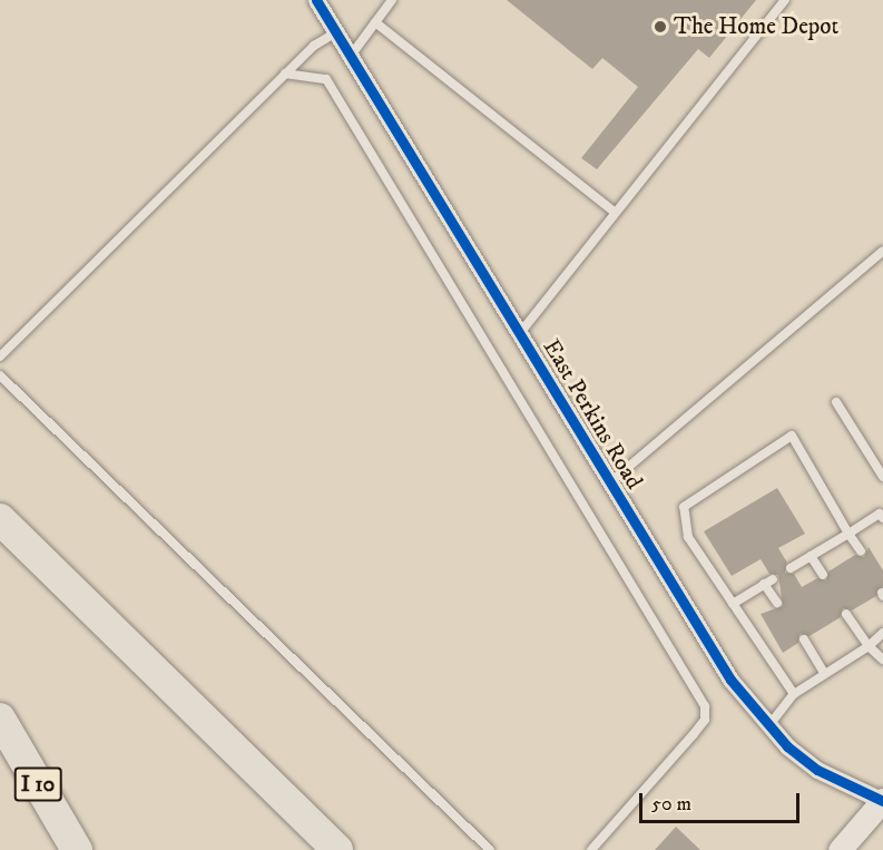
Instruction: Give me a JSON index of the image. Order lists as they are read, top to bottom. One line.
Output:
{"streets":{"highway":["I 10"],"street":["East Perkins Road"]},"places":["The Home Depot"],"scale_bar":"50 m"}
